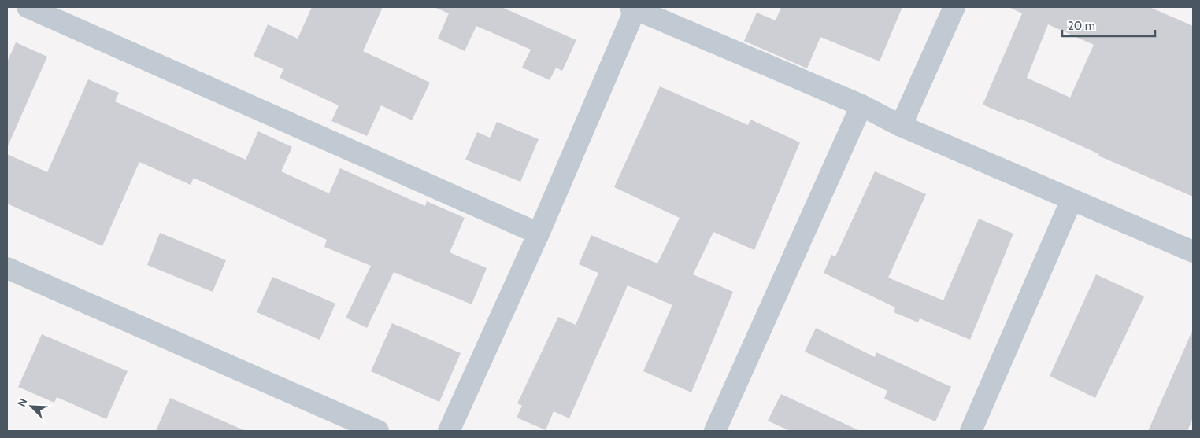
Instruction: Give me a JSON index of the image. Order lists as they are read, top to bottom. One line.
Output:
{"scale_bar":"20 m","north":"top left"}
